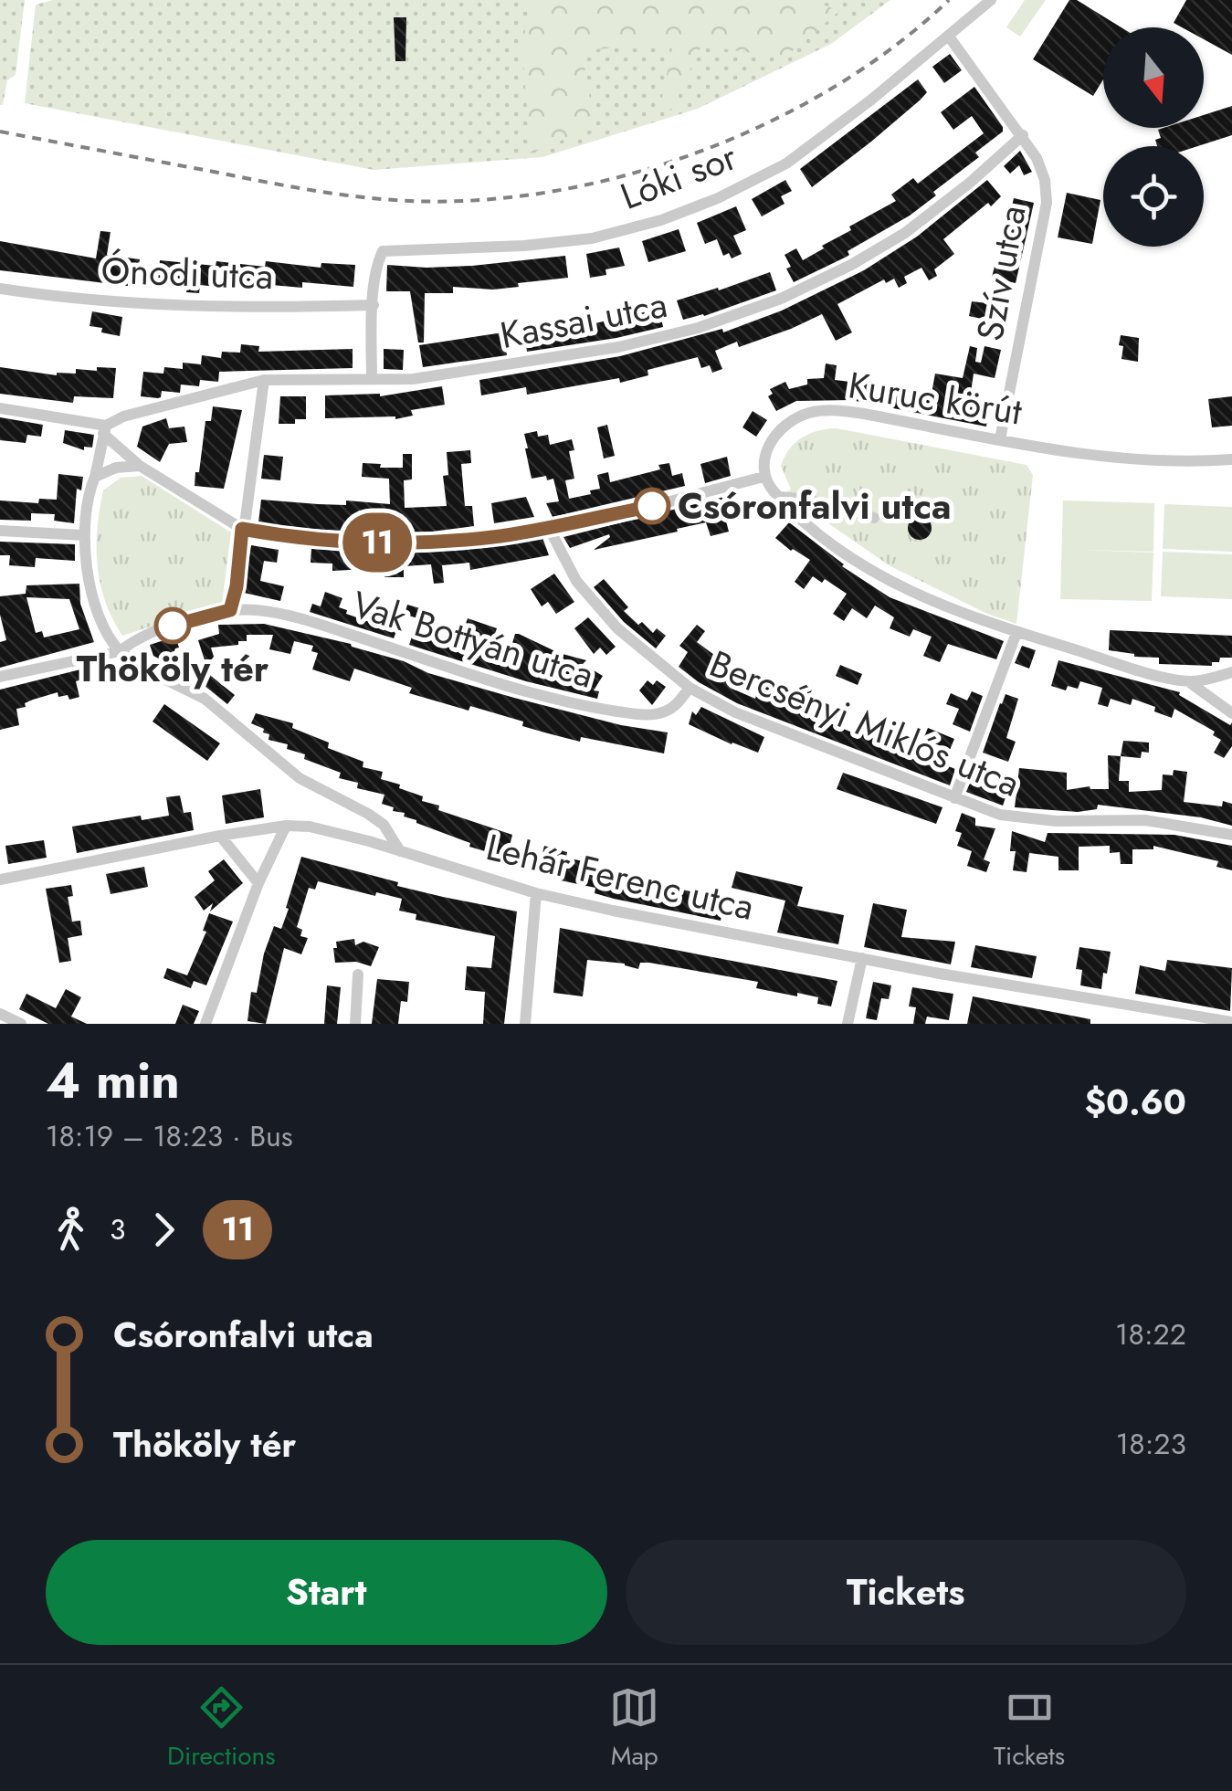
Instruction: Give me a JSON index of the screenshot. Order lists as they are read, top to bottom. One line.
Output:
{"streets":{"street":["Lóki sor","Ónodi utca","Szív utca","Kassai utca","Kuruc körút","Vak Bottyán utca","Bercsényi Miklós utca","Lehár Ferenc utca"]},"crossings":[["Lóki sor","Ónodi utca"],["Lóki sor","Szív utca"],["Szív utca","Kassai utca"],["Szív utca","Kuruc körút"],["Vak Bottyán utca","Bercsényi Miklós utca"]],"places":["Csóronfalvi utca","Thököly tér"],"lines":["bus line 11"],"north":"bottom","page":{"on_map":"11","heading":["4 min","18:19 – 18:23 · Bus","$0.60"],"legs":["3","11"],"list":[{"name":"Csóronfalvi utca","value":"18:22"},{"name":"Thököly tér","value":"18:23"}],"buttons":["Start","Tickets"],"tabs":["Directions","Map","Tickets"]}}
